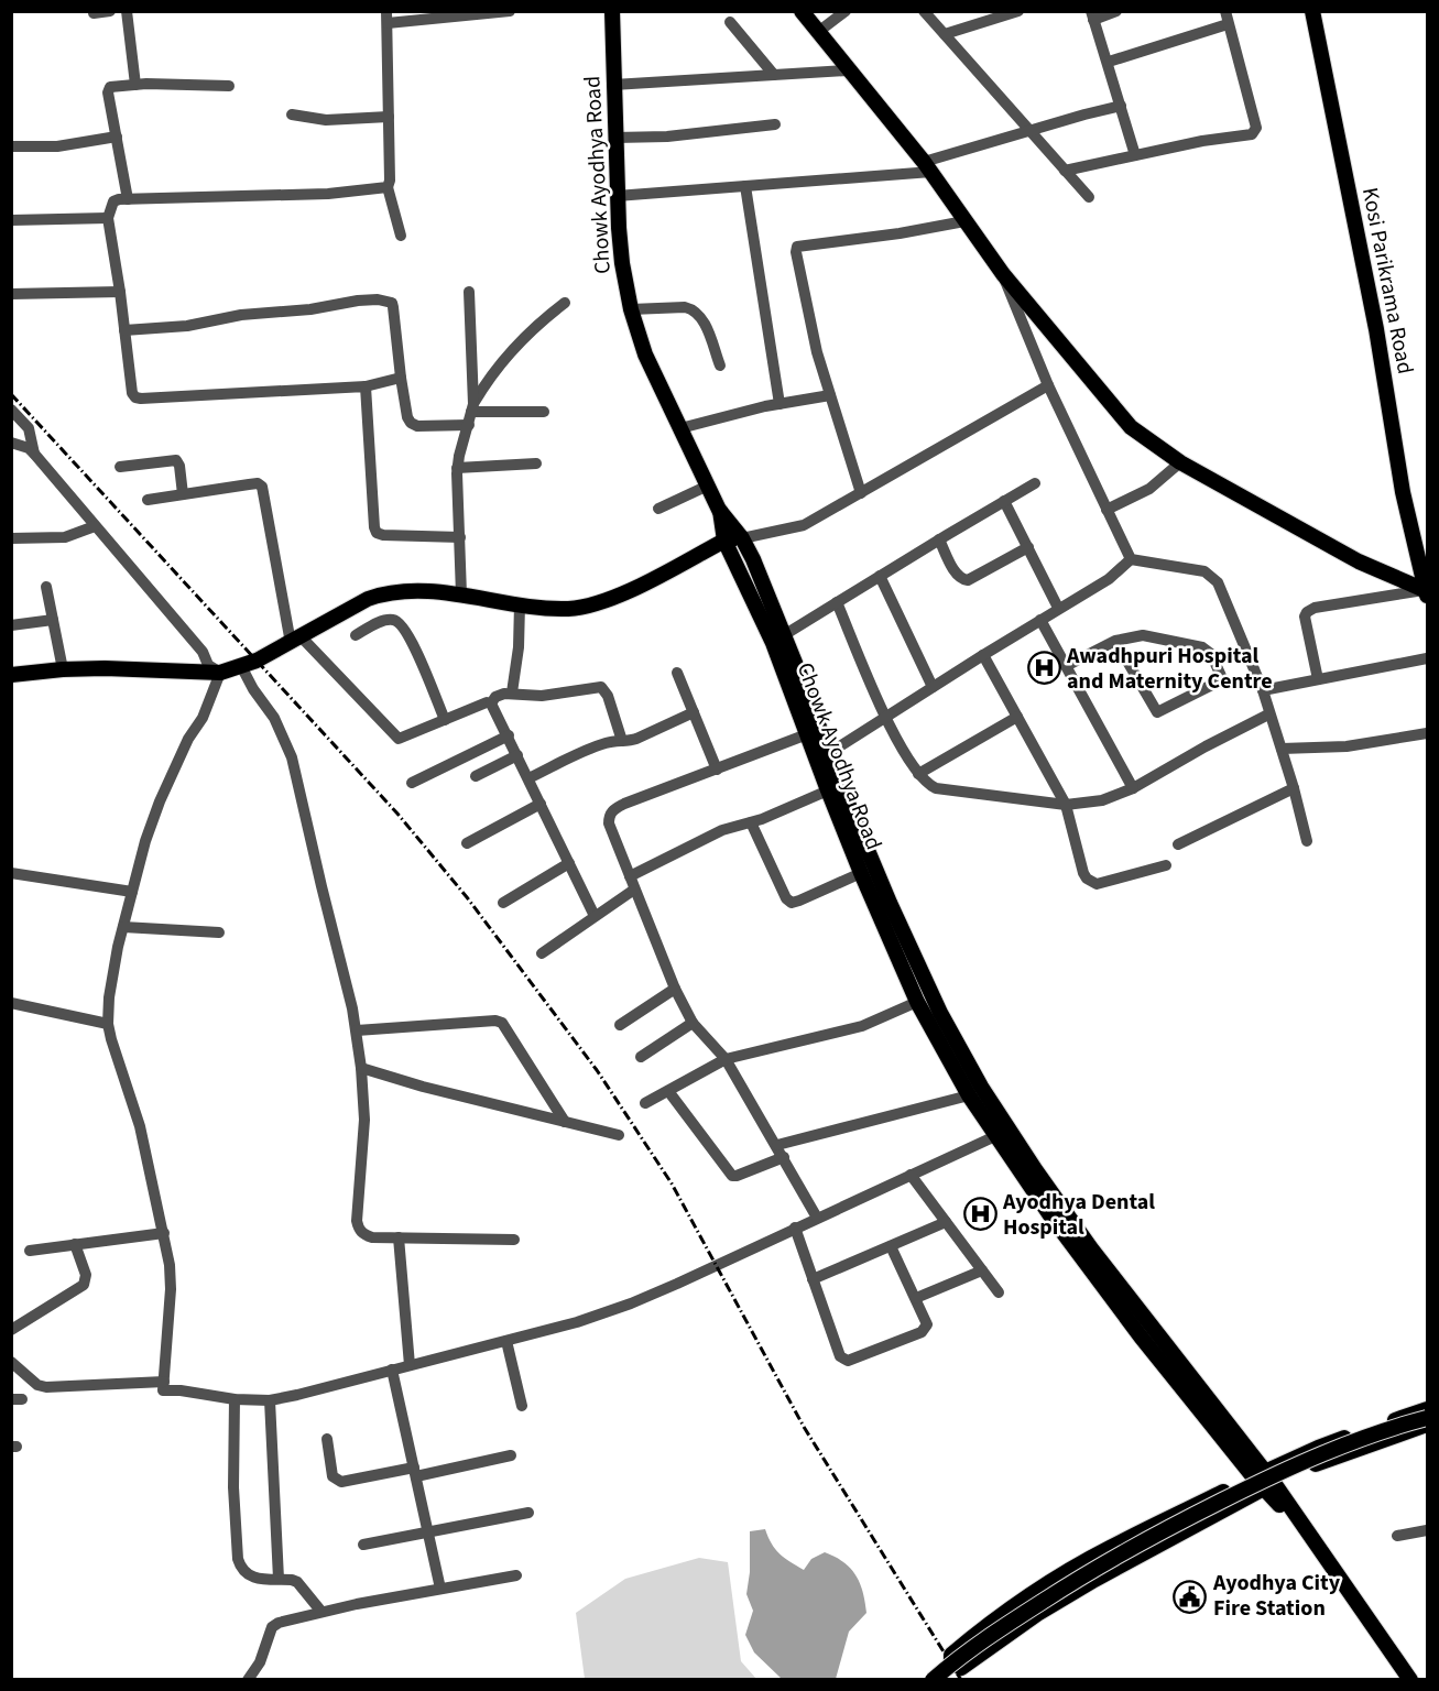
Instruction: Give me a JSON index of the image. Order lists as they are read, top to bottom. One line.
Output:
{"streets":{"main road":["Chowk Ayodhya Road","Kosi Parikrama Road"]},"places":{"hospital":["Awadhpuri Hospital and Maternity Centre","Ayodhya Dental Hospital"],"public building":["Ayodhya City Fire Station"]}}
